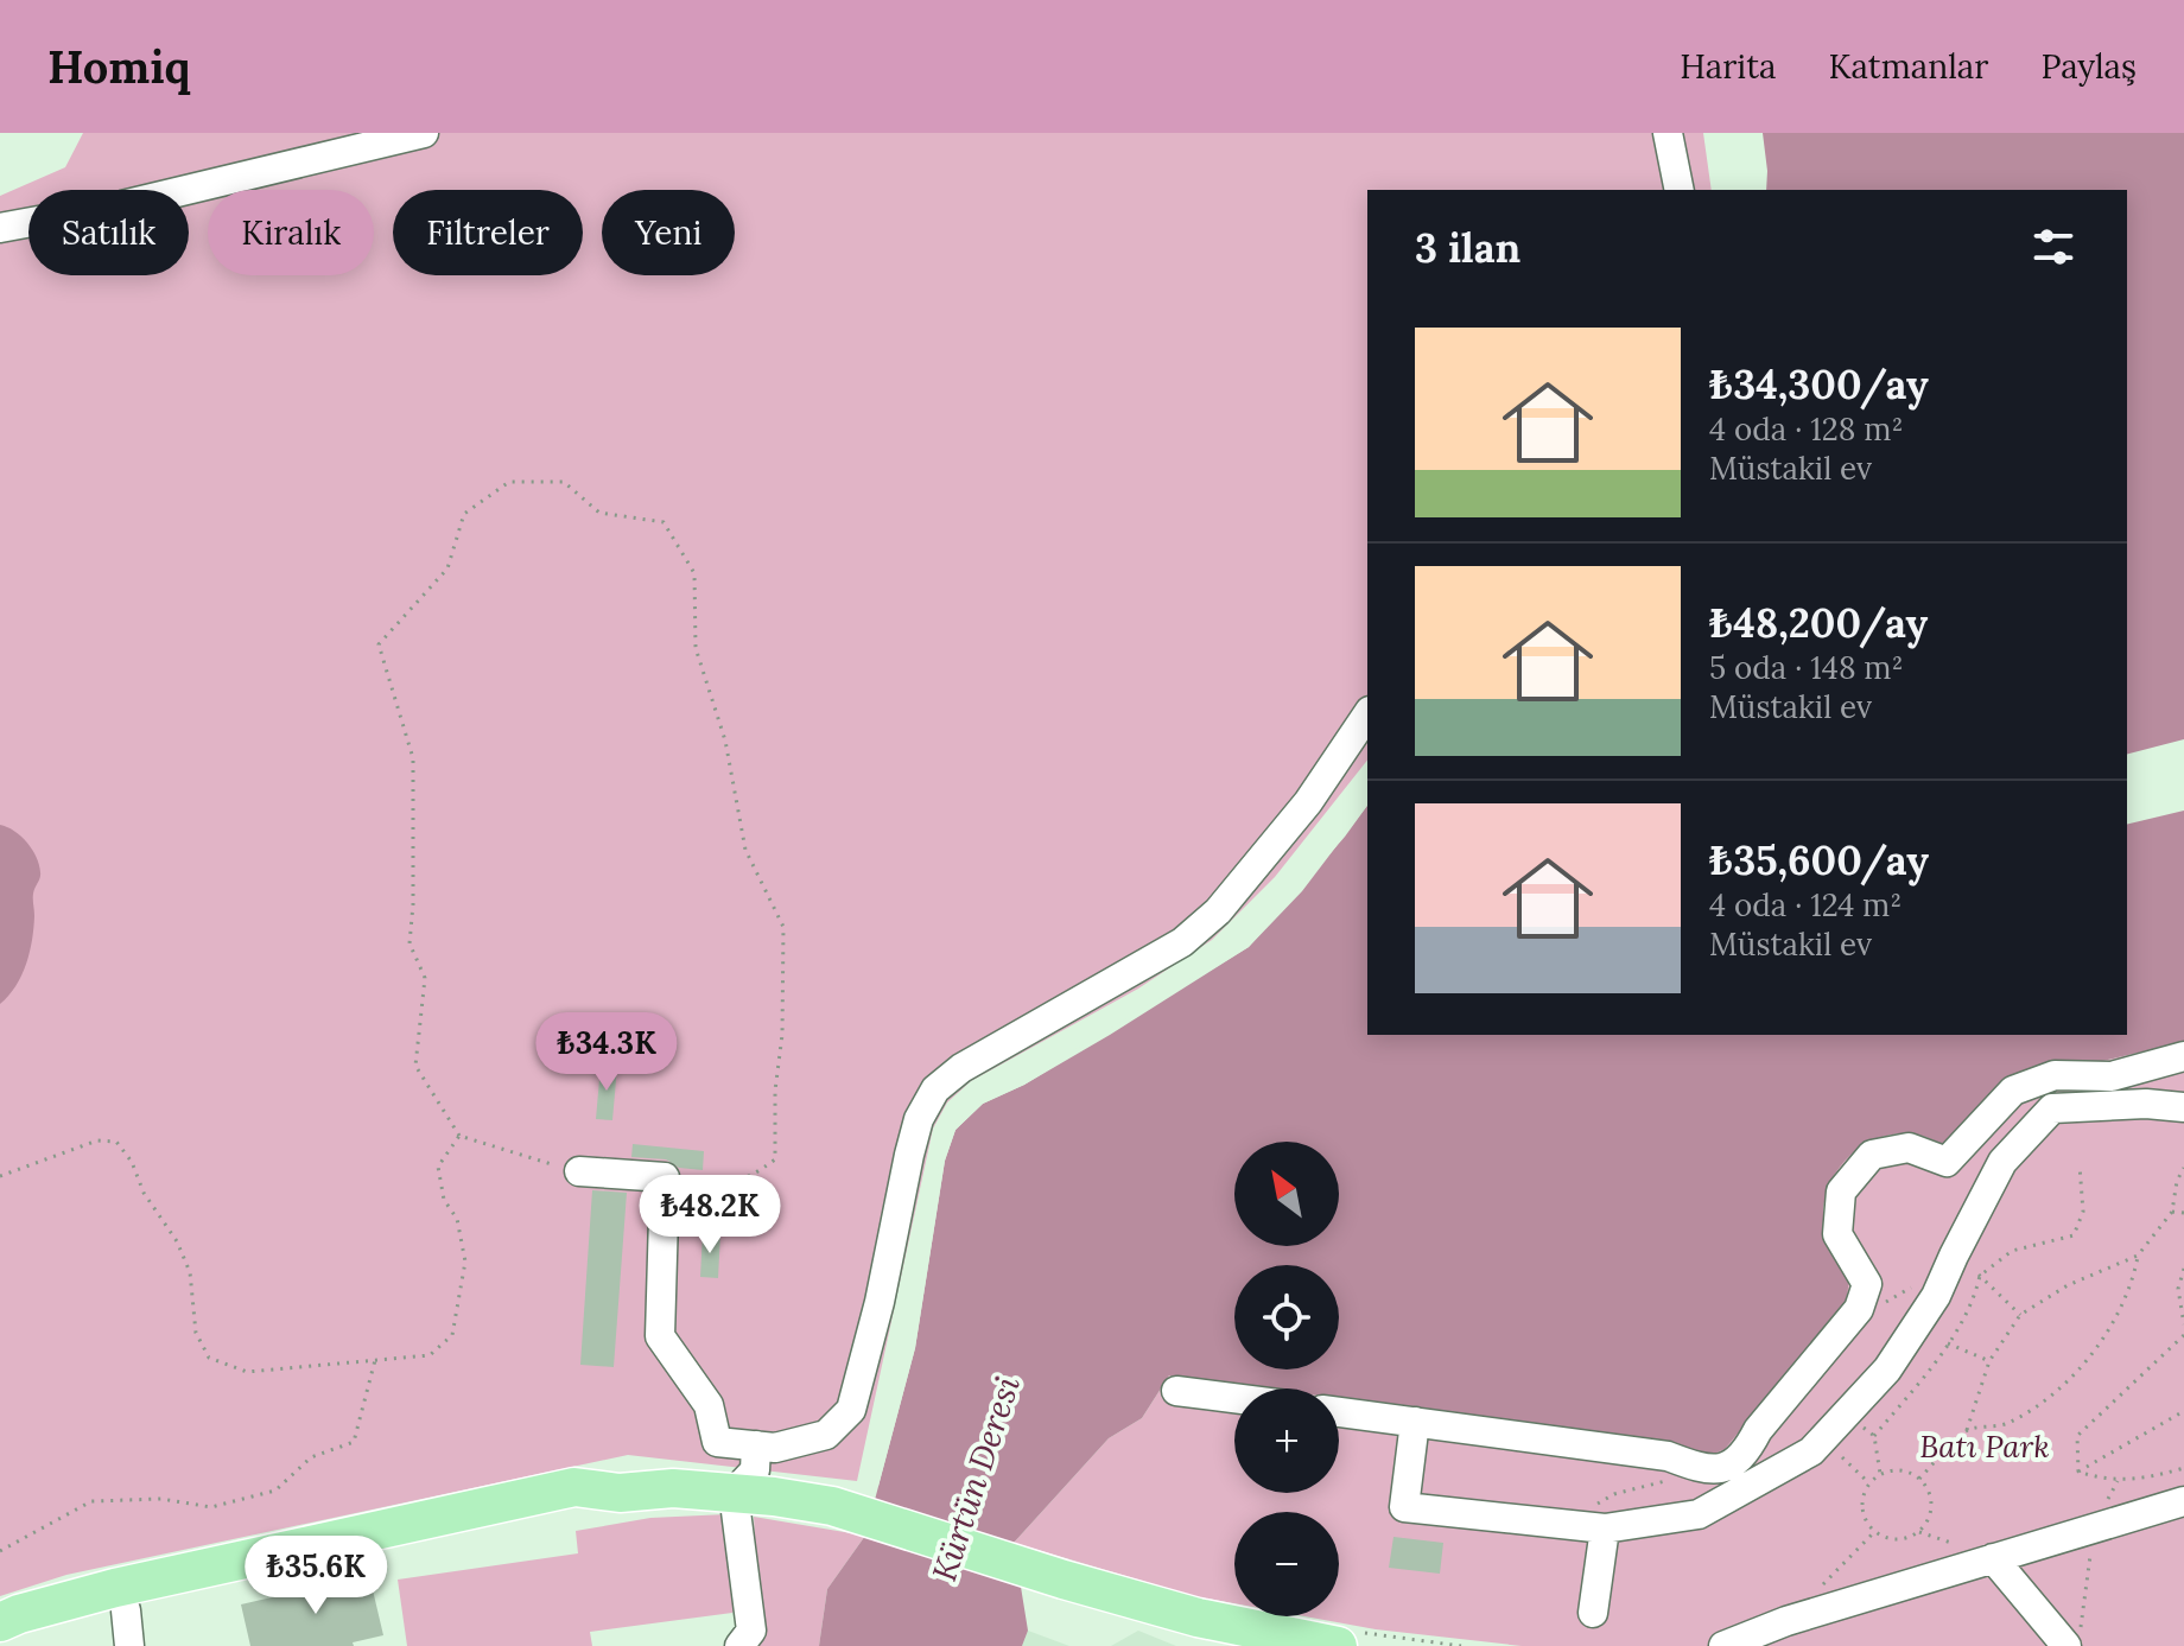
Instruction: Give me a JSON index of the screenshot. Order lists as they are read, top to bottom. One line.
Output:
{"water":["Kürtün Deresi"],"parks":["Batı Park"],"north":"top left","page":{"header":"Homiq","nav":["Harita","Katmanlar","Paylaş"],"chip":["Satılık","Kiralık","Filtreler","Yeni"],"heading":"3 ilan","list":[{"name":"₺34,300/ay","note":"4 oda · 128 m² · Müstakil ev"},{"name":"₺48,200/ay","note":"5 oda · 148 m² · Müstakil ev"},{"name":"₺35,600/ay","note":"4 oda · 124 m² · Müstakil ev"}],"price":["₺34.3K","₺48.2K","₺35.6K"],"map_buttons":["+","−"]}}
